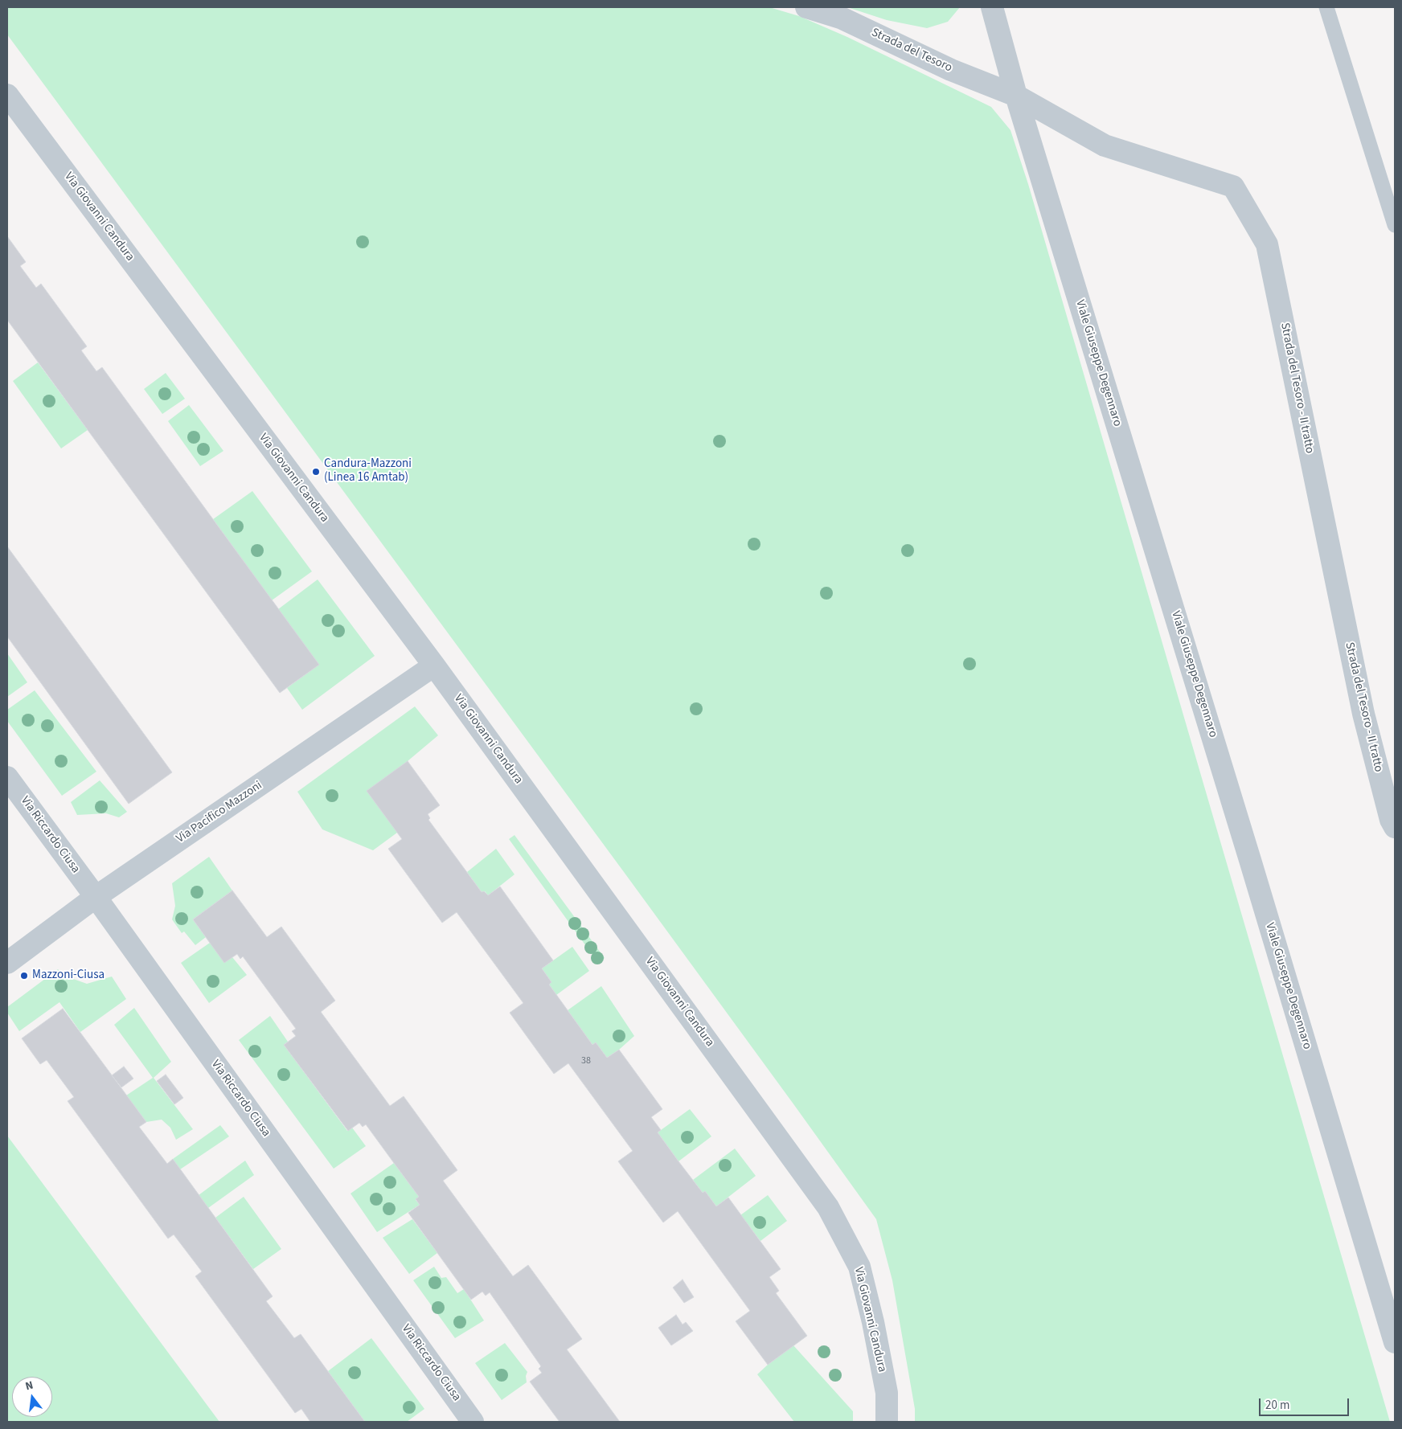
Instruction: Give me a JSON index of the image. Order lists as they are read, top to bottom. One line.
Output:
{"streets":{"street":["Strada del Tesoro","Via Giovanni Candura","Viale Giuseppe Degennaro","Strada del Tesoro - II tratto","Via Pacifico Mazzoni","Via Riccardo Ciusa"]},"crossings":[["Strada del Tesoro","Viale Giuseppe Degennaro"],["Strada del Tesoro","Strada del Tesoro - II tratto"],["Via Giovanni Candura","Via Pacifico Mazzoni"],["Viale Giuseppe Degennaro","Strada del Tesoro - II tratto"],["Via Pacifico Mazzoni","Via Riccardo Ciusa"]],"places":["Candura-Mazzoni (Linea 16 Amtab)","Mazzoni-Ciusa"],"house_numbers":["38"],"scale_bar":"20 m","north":"top"}
